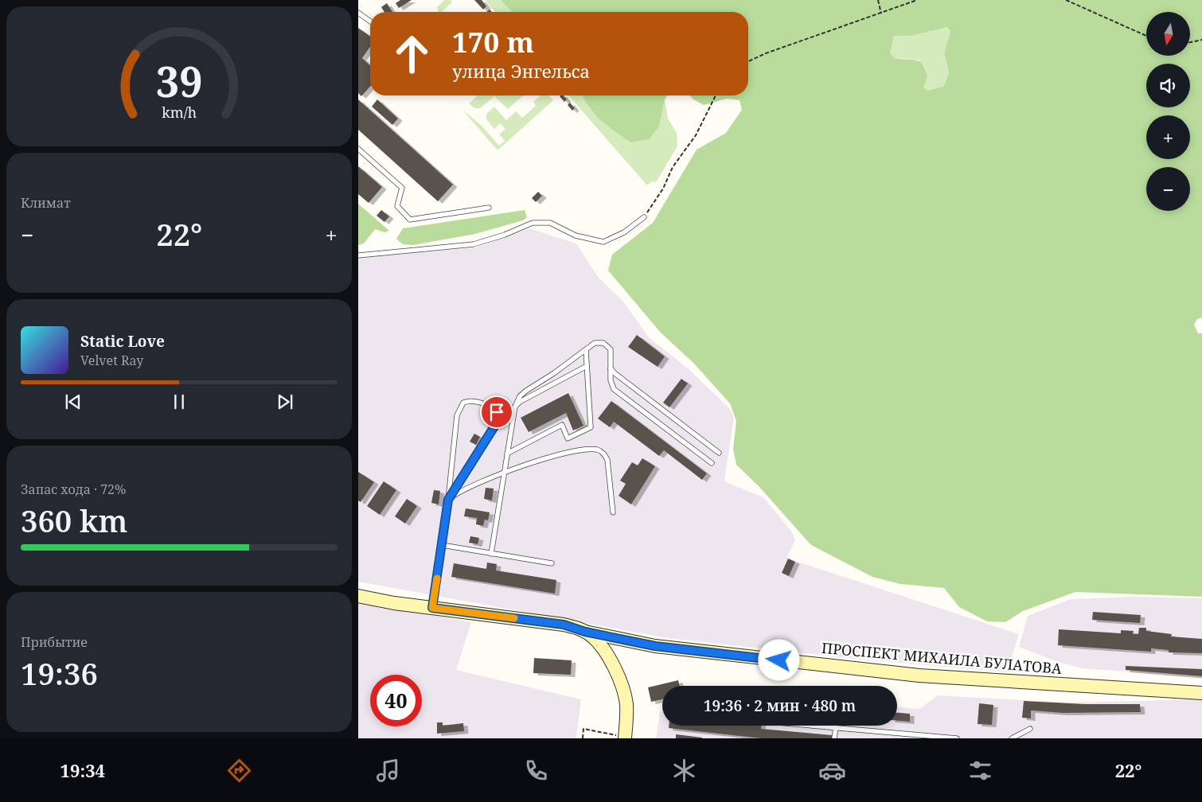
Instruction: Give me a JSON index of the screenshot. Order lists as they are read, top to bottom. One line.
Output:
{"streets":{"street":["ПРОСПЕКТ МИХАИЛА БУЛАТОВА"]},"north":"bottom","page":{"map_buttons":["+","−"],"turn":["170 m","улица Энгельса"],"tile":["Климат",["Запас хода · 72%","360 km"],["Прибытие","19:36"]],"heat":["−","22°","+"],"song":["Static Love","Velvet Ray"],"limit":"40","trip":"19:36 · 2 мин · 480 m","tabs":["19:34","22°"],"gauge":["39","km/h"]}}
